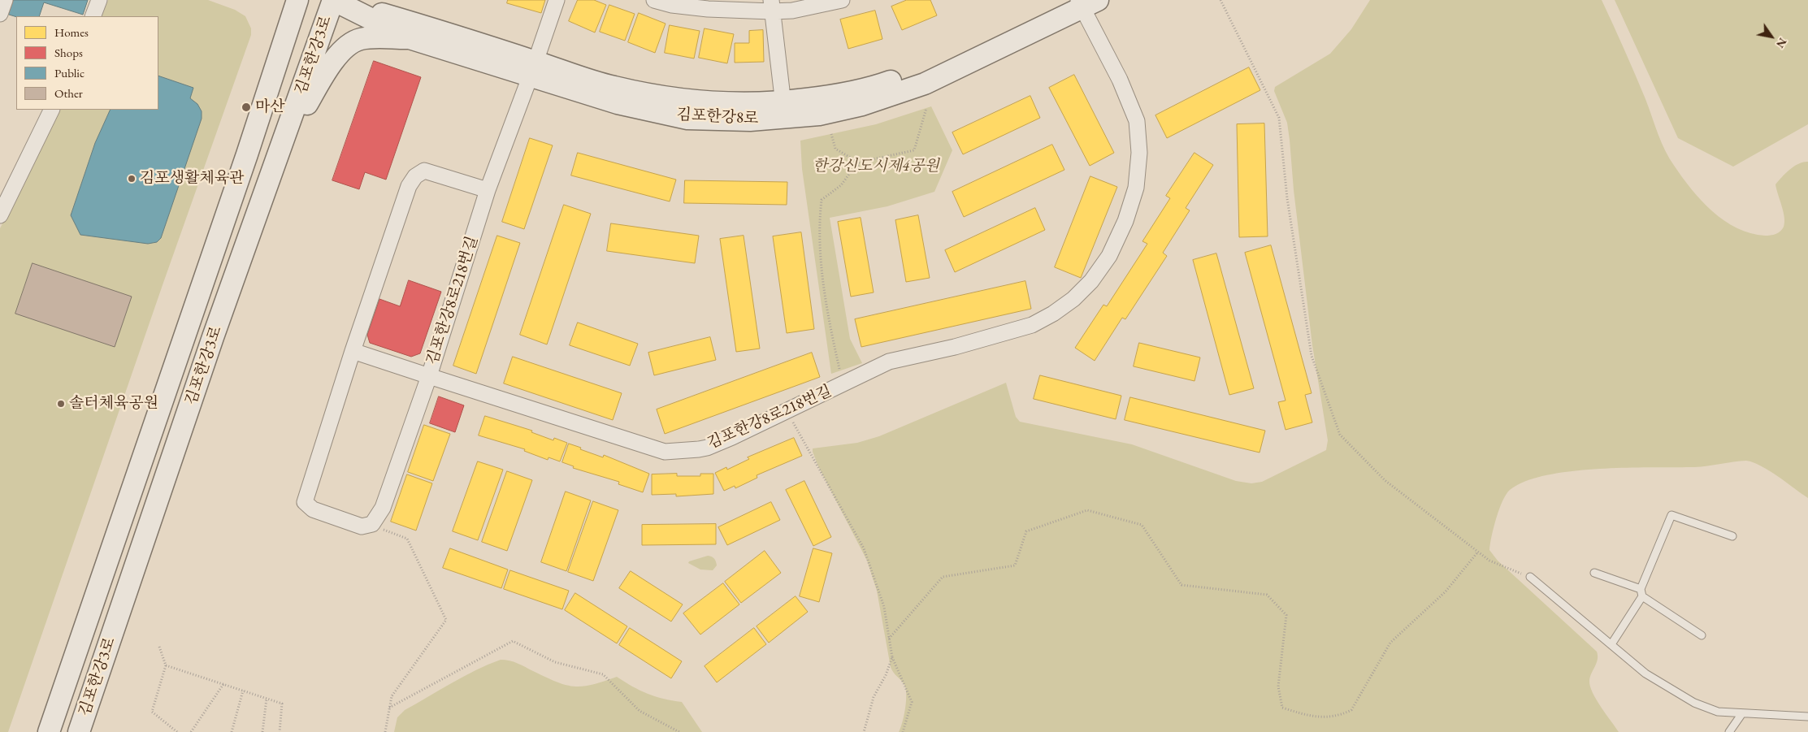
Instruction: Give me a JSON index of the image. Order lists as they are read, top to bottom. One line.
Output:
{"streets":{"street":["김포한강3로","김포한강8로","김포한강8로218번길"]},"crossings":[["김포한강3로","김포한강8로"],["김포한강8로","김포한강8로218번길"]],"parks":["한강신도시제4공원"],"places":["마산","김포생활체육관","솔터체육공원"],"legend":["Homes","Shops","Public","Other"],"north":"bottom right"}
